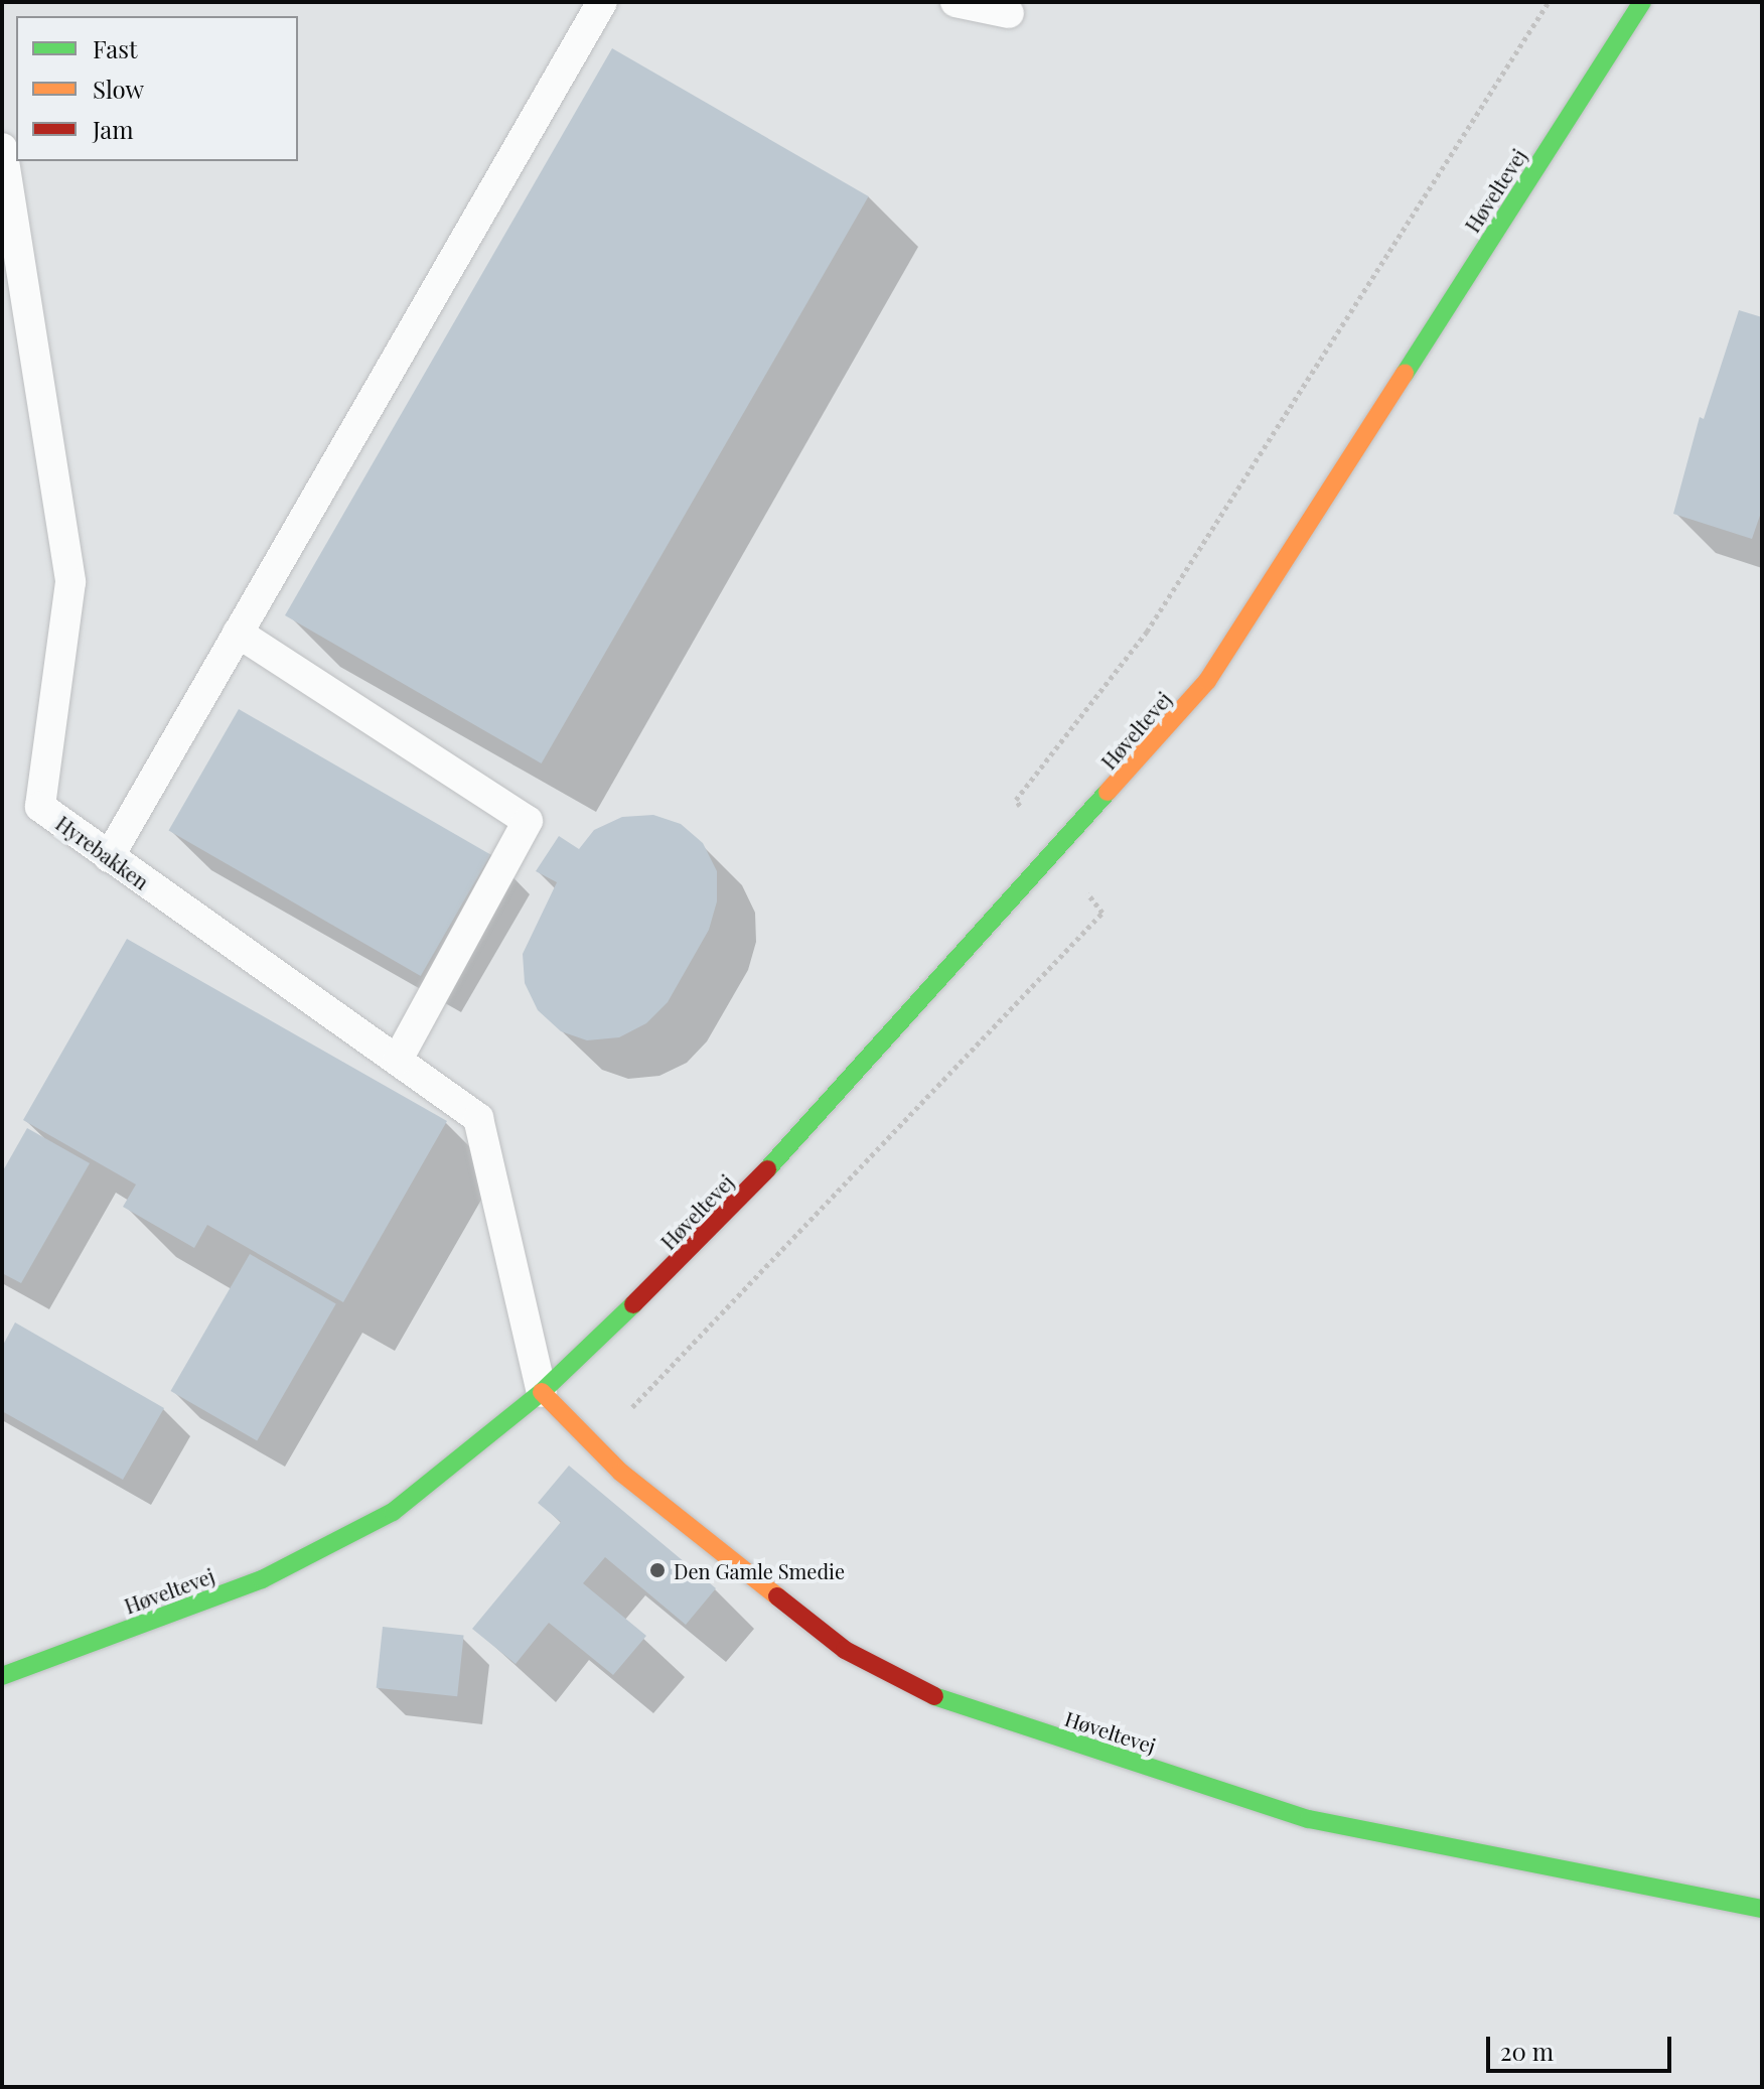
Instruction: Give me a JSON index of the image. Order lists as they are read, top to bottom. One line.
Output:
{"streets":{"street":["Høveltevej"],"lane":["Hyrebakken"]},"crossings":[["Høveltevej","Hyrebakken"]],"places":["Den Gamle Smedie"],"legend":["Fast","Slow","Jam"],"scale_bar":"20 m"}
